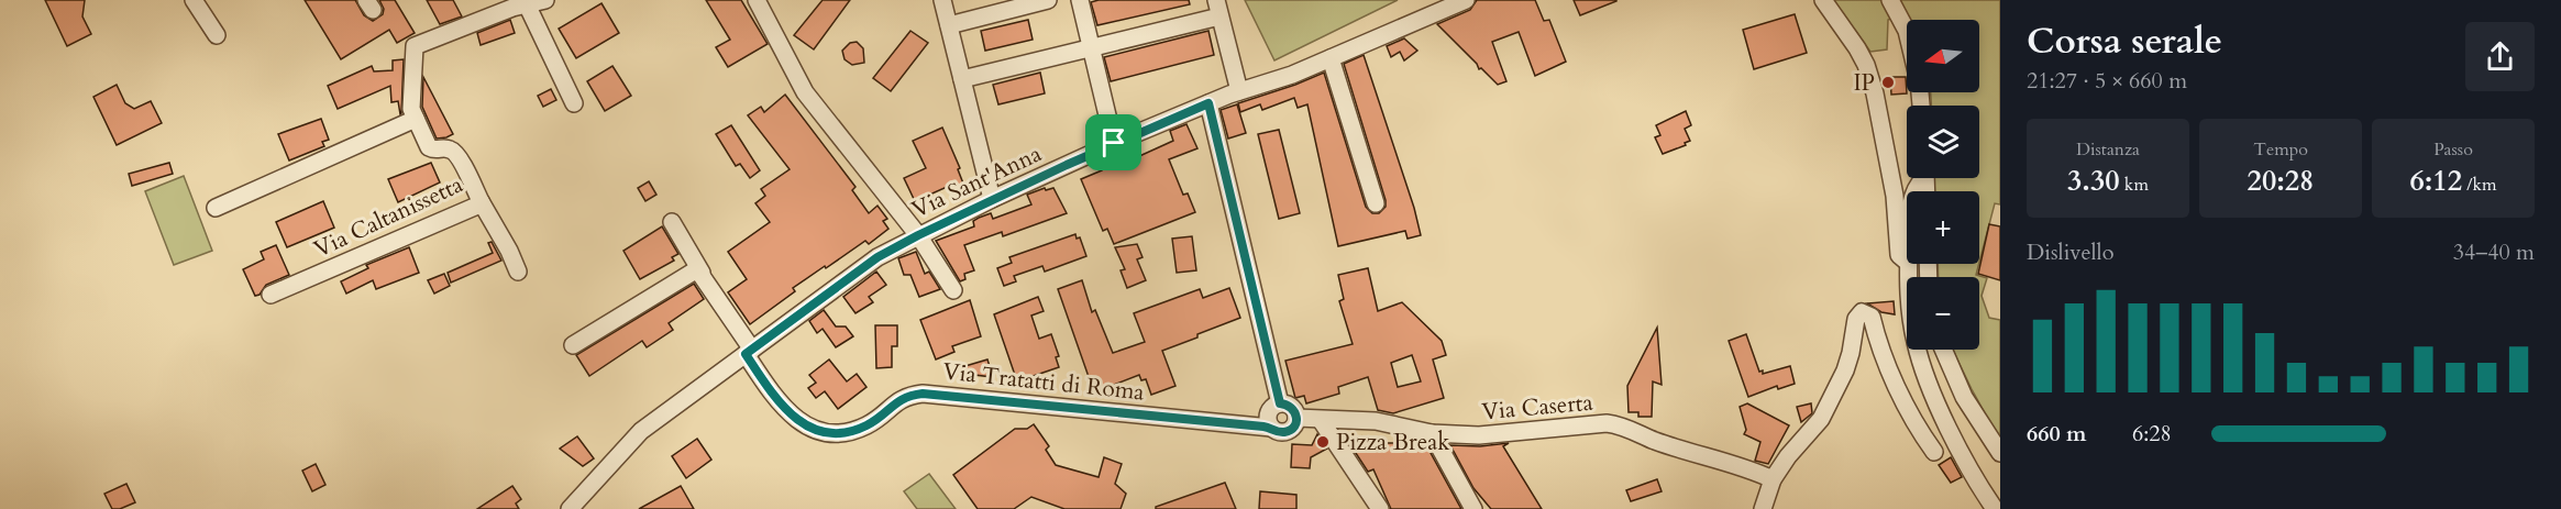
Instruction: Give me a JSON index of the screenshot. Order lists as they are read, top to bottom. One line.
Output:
{"streets":{"street":["Via Sant'Anna","Via Caltanissetta","Via Tratatti di Roma","Via Caserta"]},"crossings":[["Via Sant'Anna","Via Tratatti di Roma"],["Via Tratatti di Roma","Via Caserta"]],"places":["IP","Pizza Break"],"north":"left","page":{"heading":["Corsa serale","21:27 · 5 × 660 m"],"map_buttons":["+","−"],"stats":[["Distanza","3.30 km"],["Tempo","20:28"],["Passo","6:12 /km"]],"chart":["Dislivello","34–40 m"],"list":[{"name":"660 m","note":"6:28"}]}}
